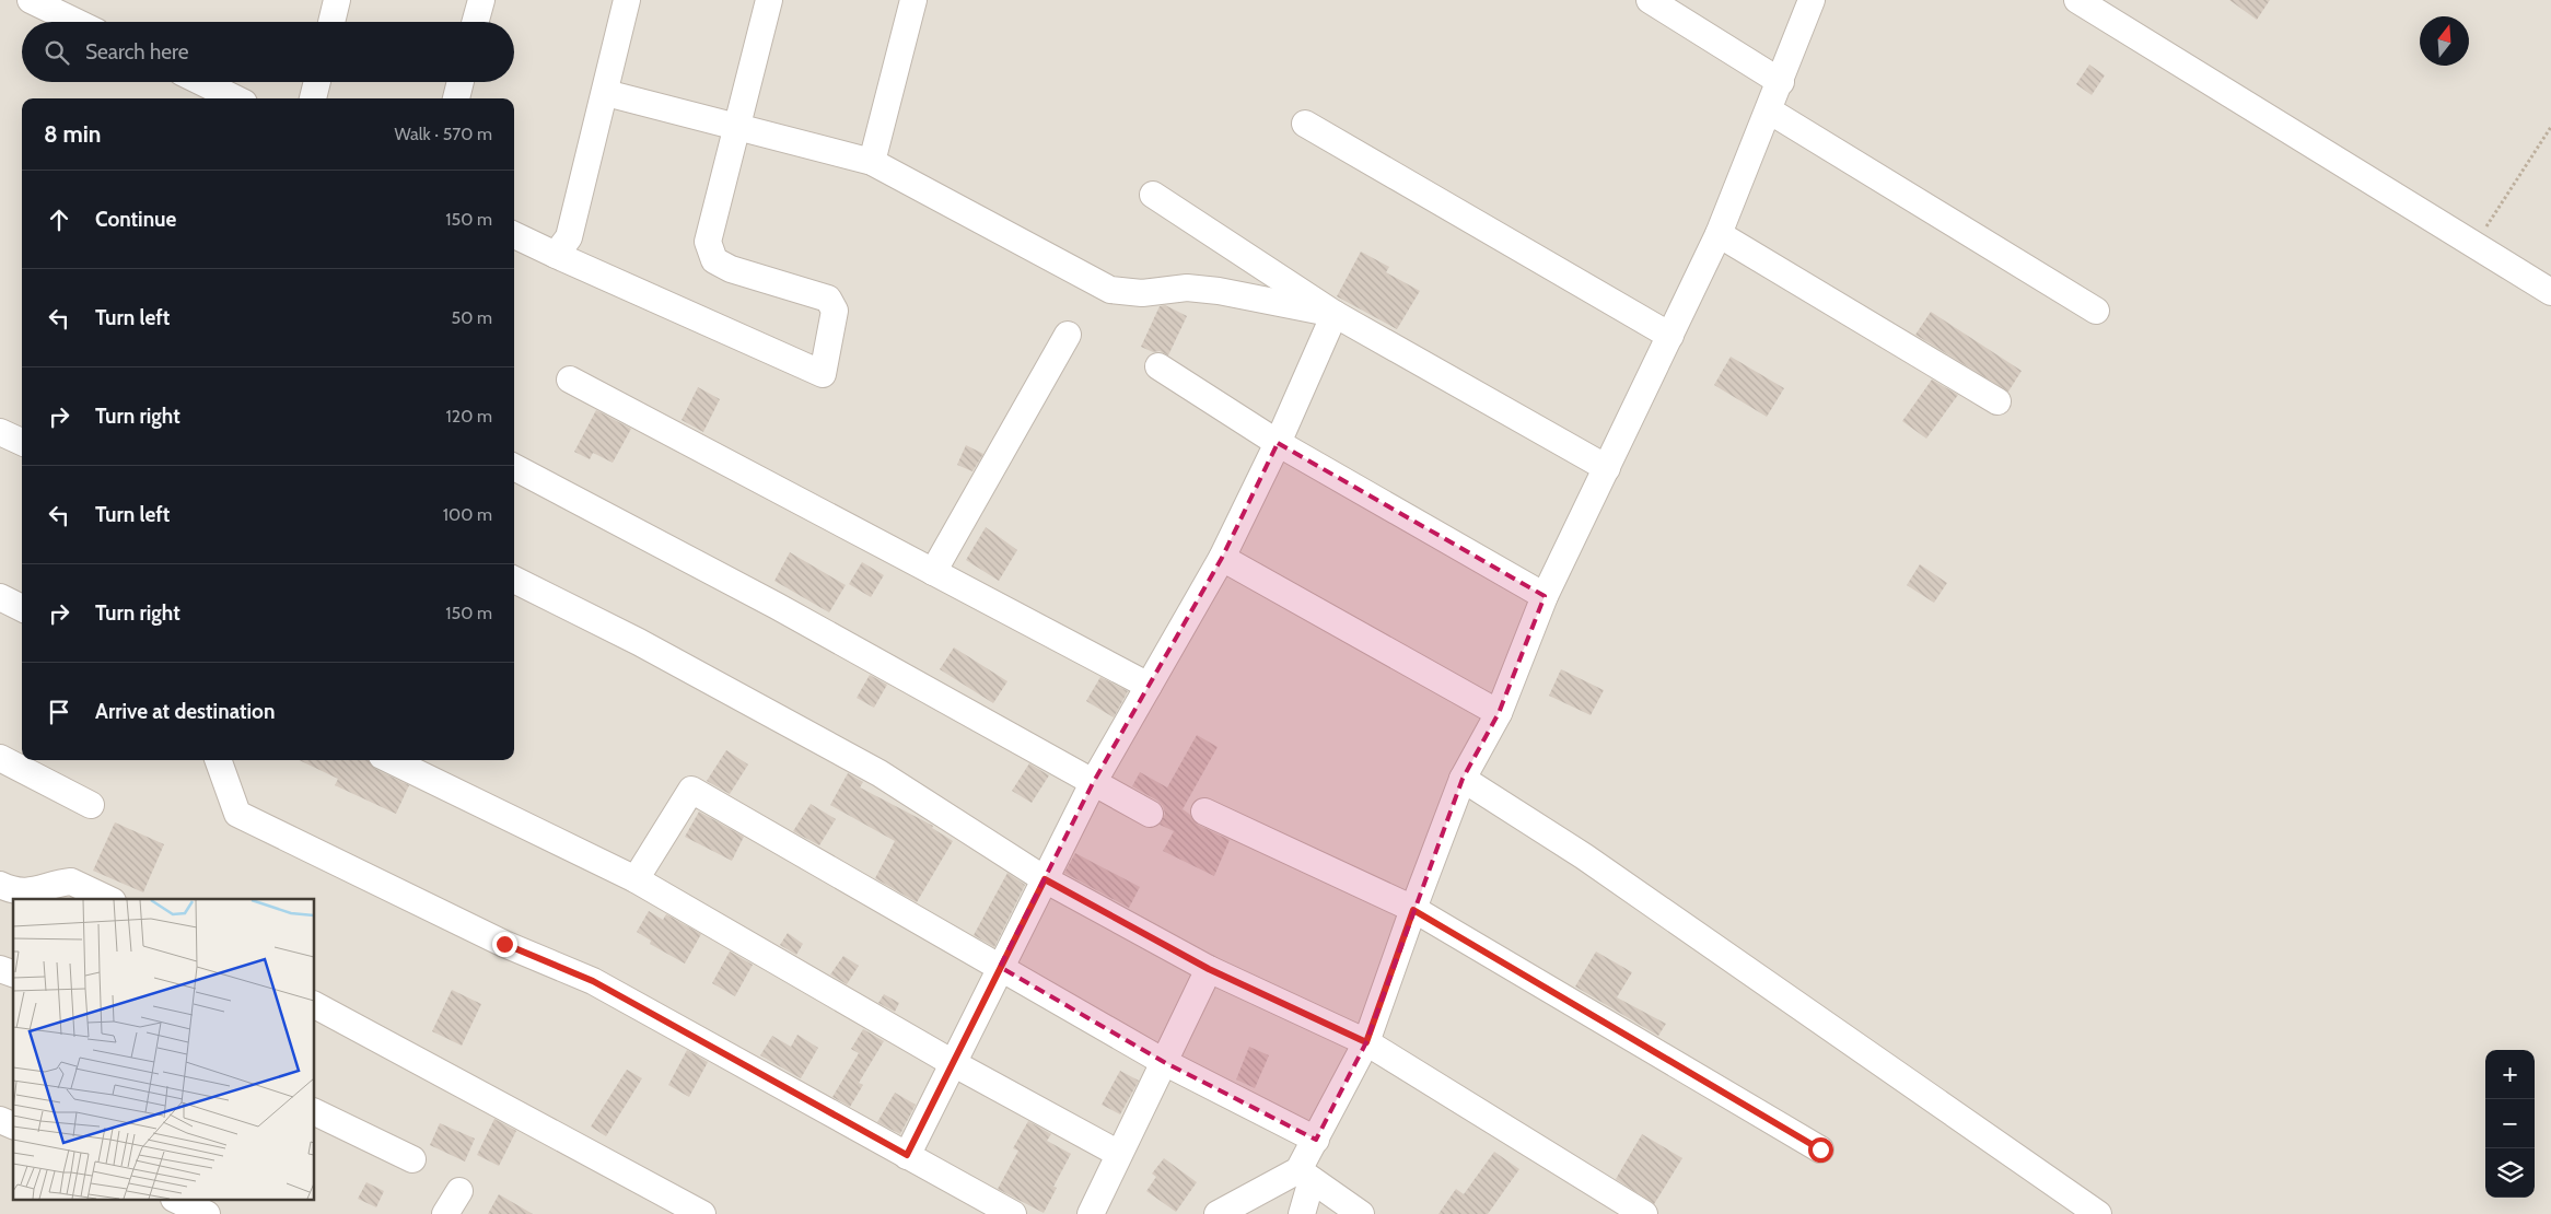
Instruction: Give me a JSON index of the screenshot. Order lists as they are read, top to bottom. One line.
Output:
{"north":"top","page":{"search":"Search here","heading":["8 min","Walk · 570 m"],"list":[["Continue","150 m"],["Turn left","50 m"],["Turn right","120 m"],["Turn left","100 m"],["Turn right","150 m"],"Arrive at destination"],"map_buttons":["+","−"]}}
